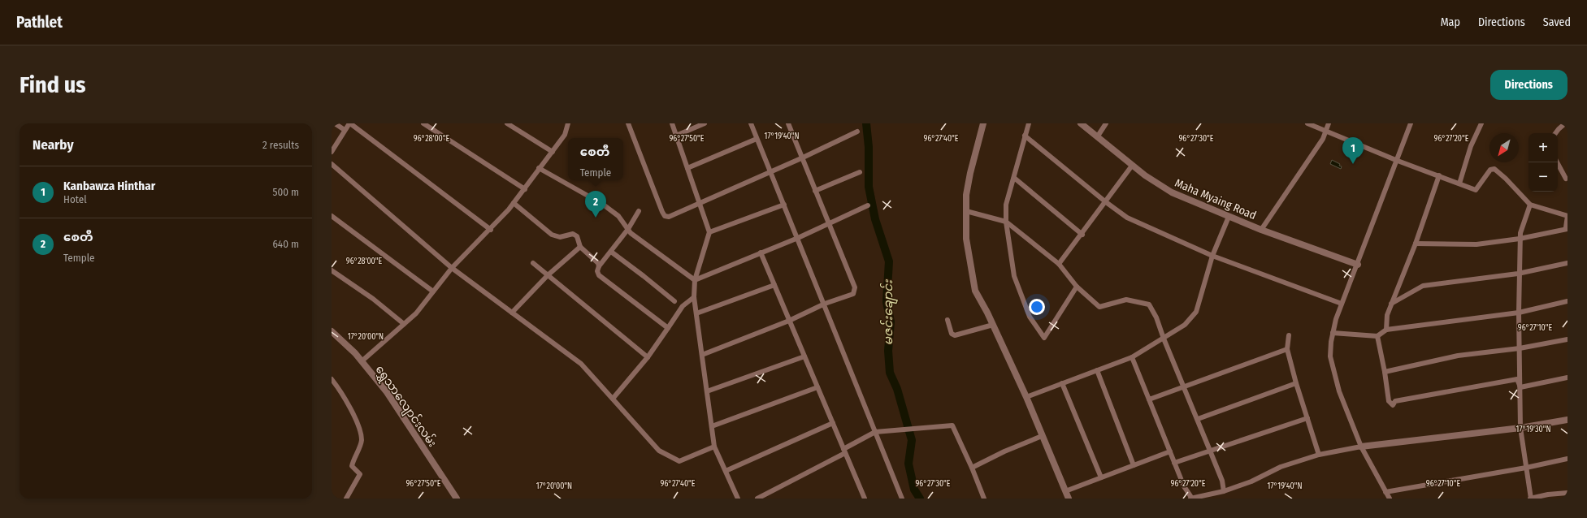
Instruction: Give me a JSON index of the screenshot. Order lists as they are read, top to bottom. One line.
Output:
{"streets":{"street":["Maha Myaing Road","ရွှေသာလျောင်းလမ်း"]},"water":["မဇင်းချောင်း"],"north":"bottom left","page":{"header":"Pathlet","nav":["Map","Directions","Saved"],"buttons":"Directions","title":"Find us","heading":["Nearby","2 results"],"map_buttons":["+","−"],"pins":["1","2"],"popup":["စေတီ","Temple"],"list":[{"mark":"1","name":"Kanbawza Hinthar","note":"Hotel","value":"500 m"},{"mark":"2","name":"စေတီ","note":"Temple","value":"640 m"}]},"coordinates":["17°19'40\"N","96°28'00\"E","96°27'50\"E","96°27'40\"E","96°27'30\"E","96°27'20\"E","96°27'10\"E","17°20'00\"N","17°19'30\"N"]}
